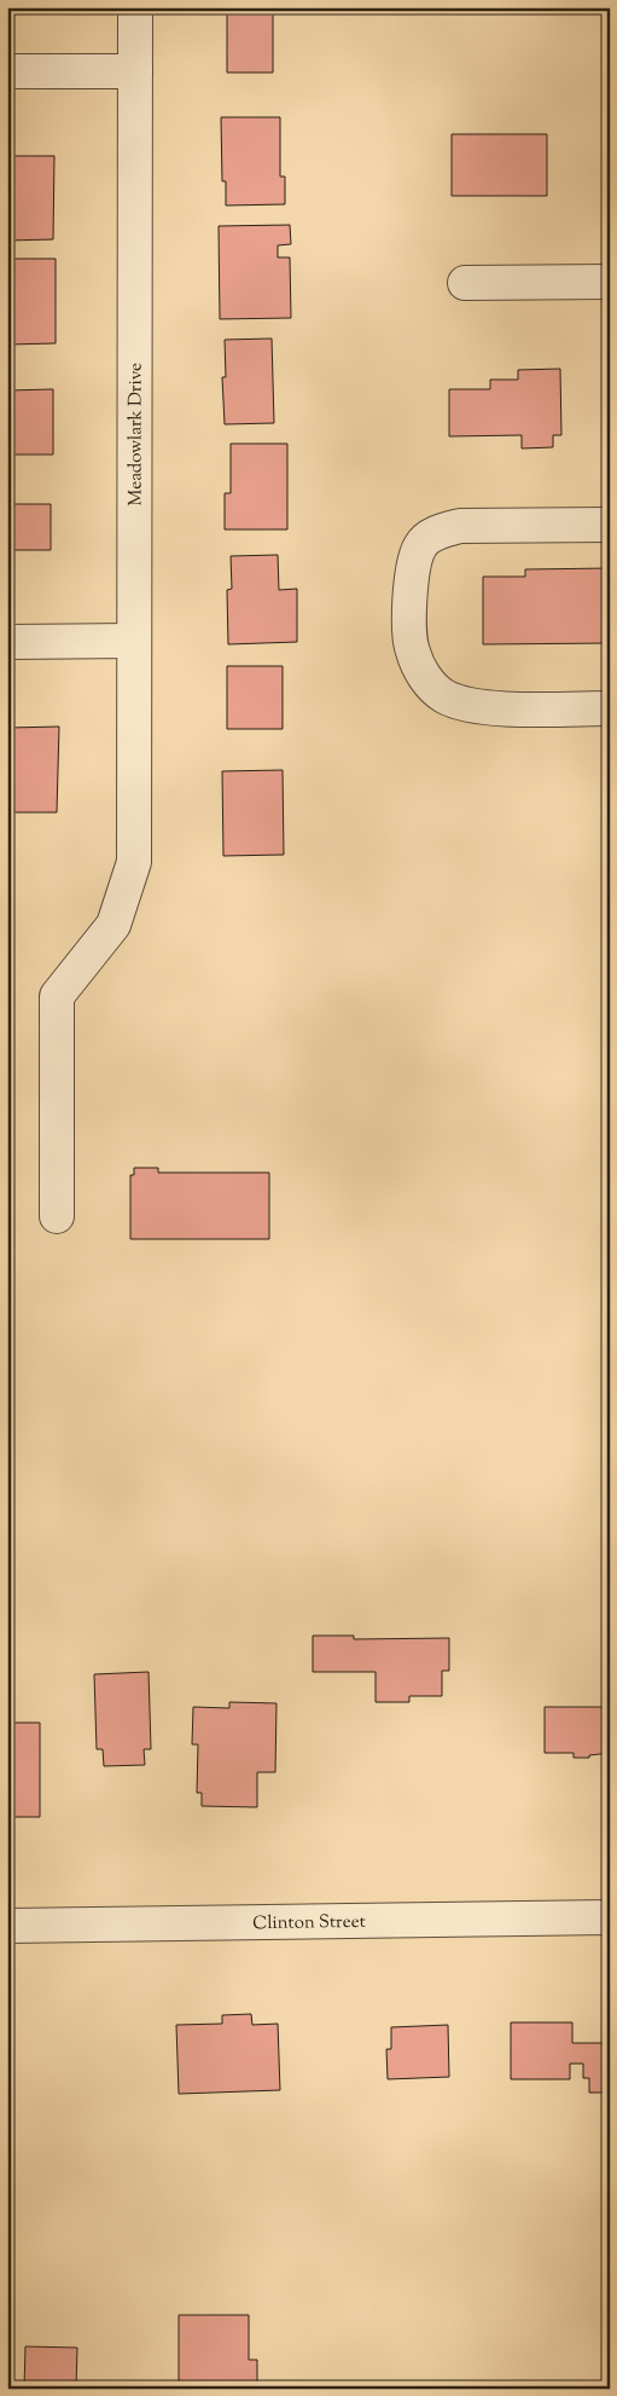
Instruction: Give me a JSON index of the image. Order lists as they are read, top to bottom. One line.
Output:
{"streets":{"street":["Meadowlark Drive","Clinton Street"]}}
